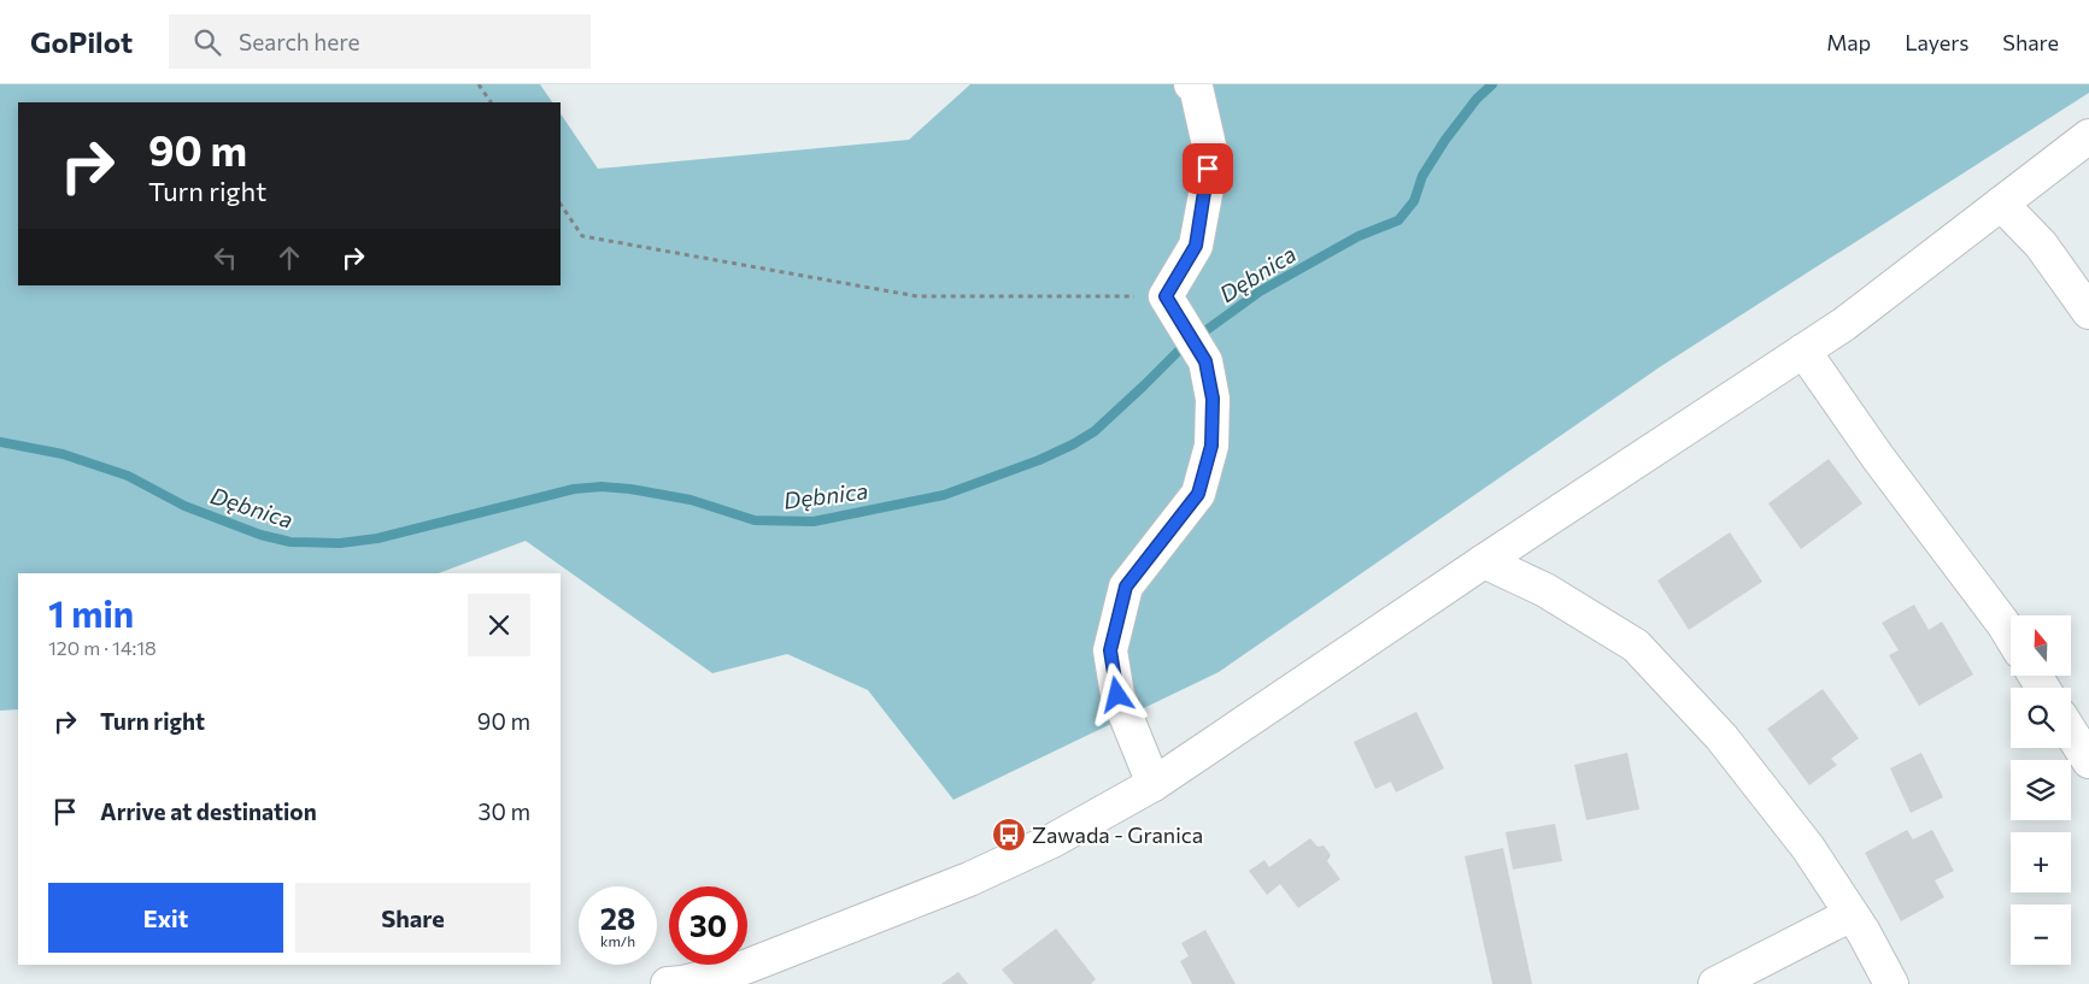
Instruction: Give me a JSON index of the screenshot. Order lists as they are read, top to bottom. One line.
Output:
{"water":["Dębnica"],"places":{"bus stop":["Zawada - Granica"]},"north":"top","page":{"header":"GoPilot","search":"Search here","nav":["Map","Layers","Share"],"turn":["90 m","Turn right"],"heading":["1 min","120 m · 14:18"],"map_buttons":["+","−"],"list":[{"name":"Turn right","value":"90 m"},{"name":"Arrive at destination","value":"30 m"}],"buttons":["Exit","Share"],"speed":"28 km/h","limit":"30"}}
